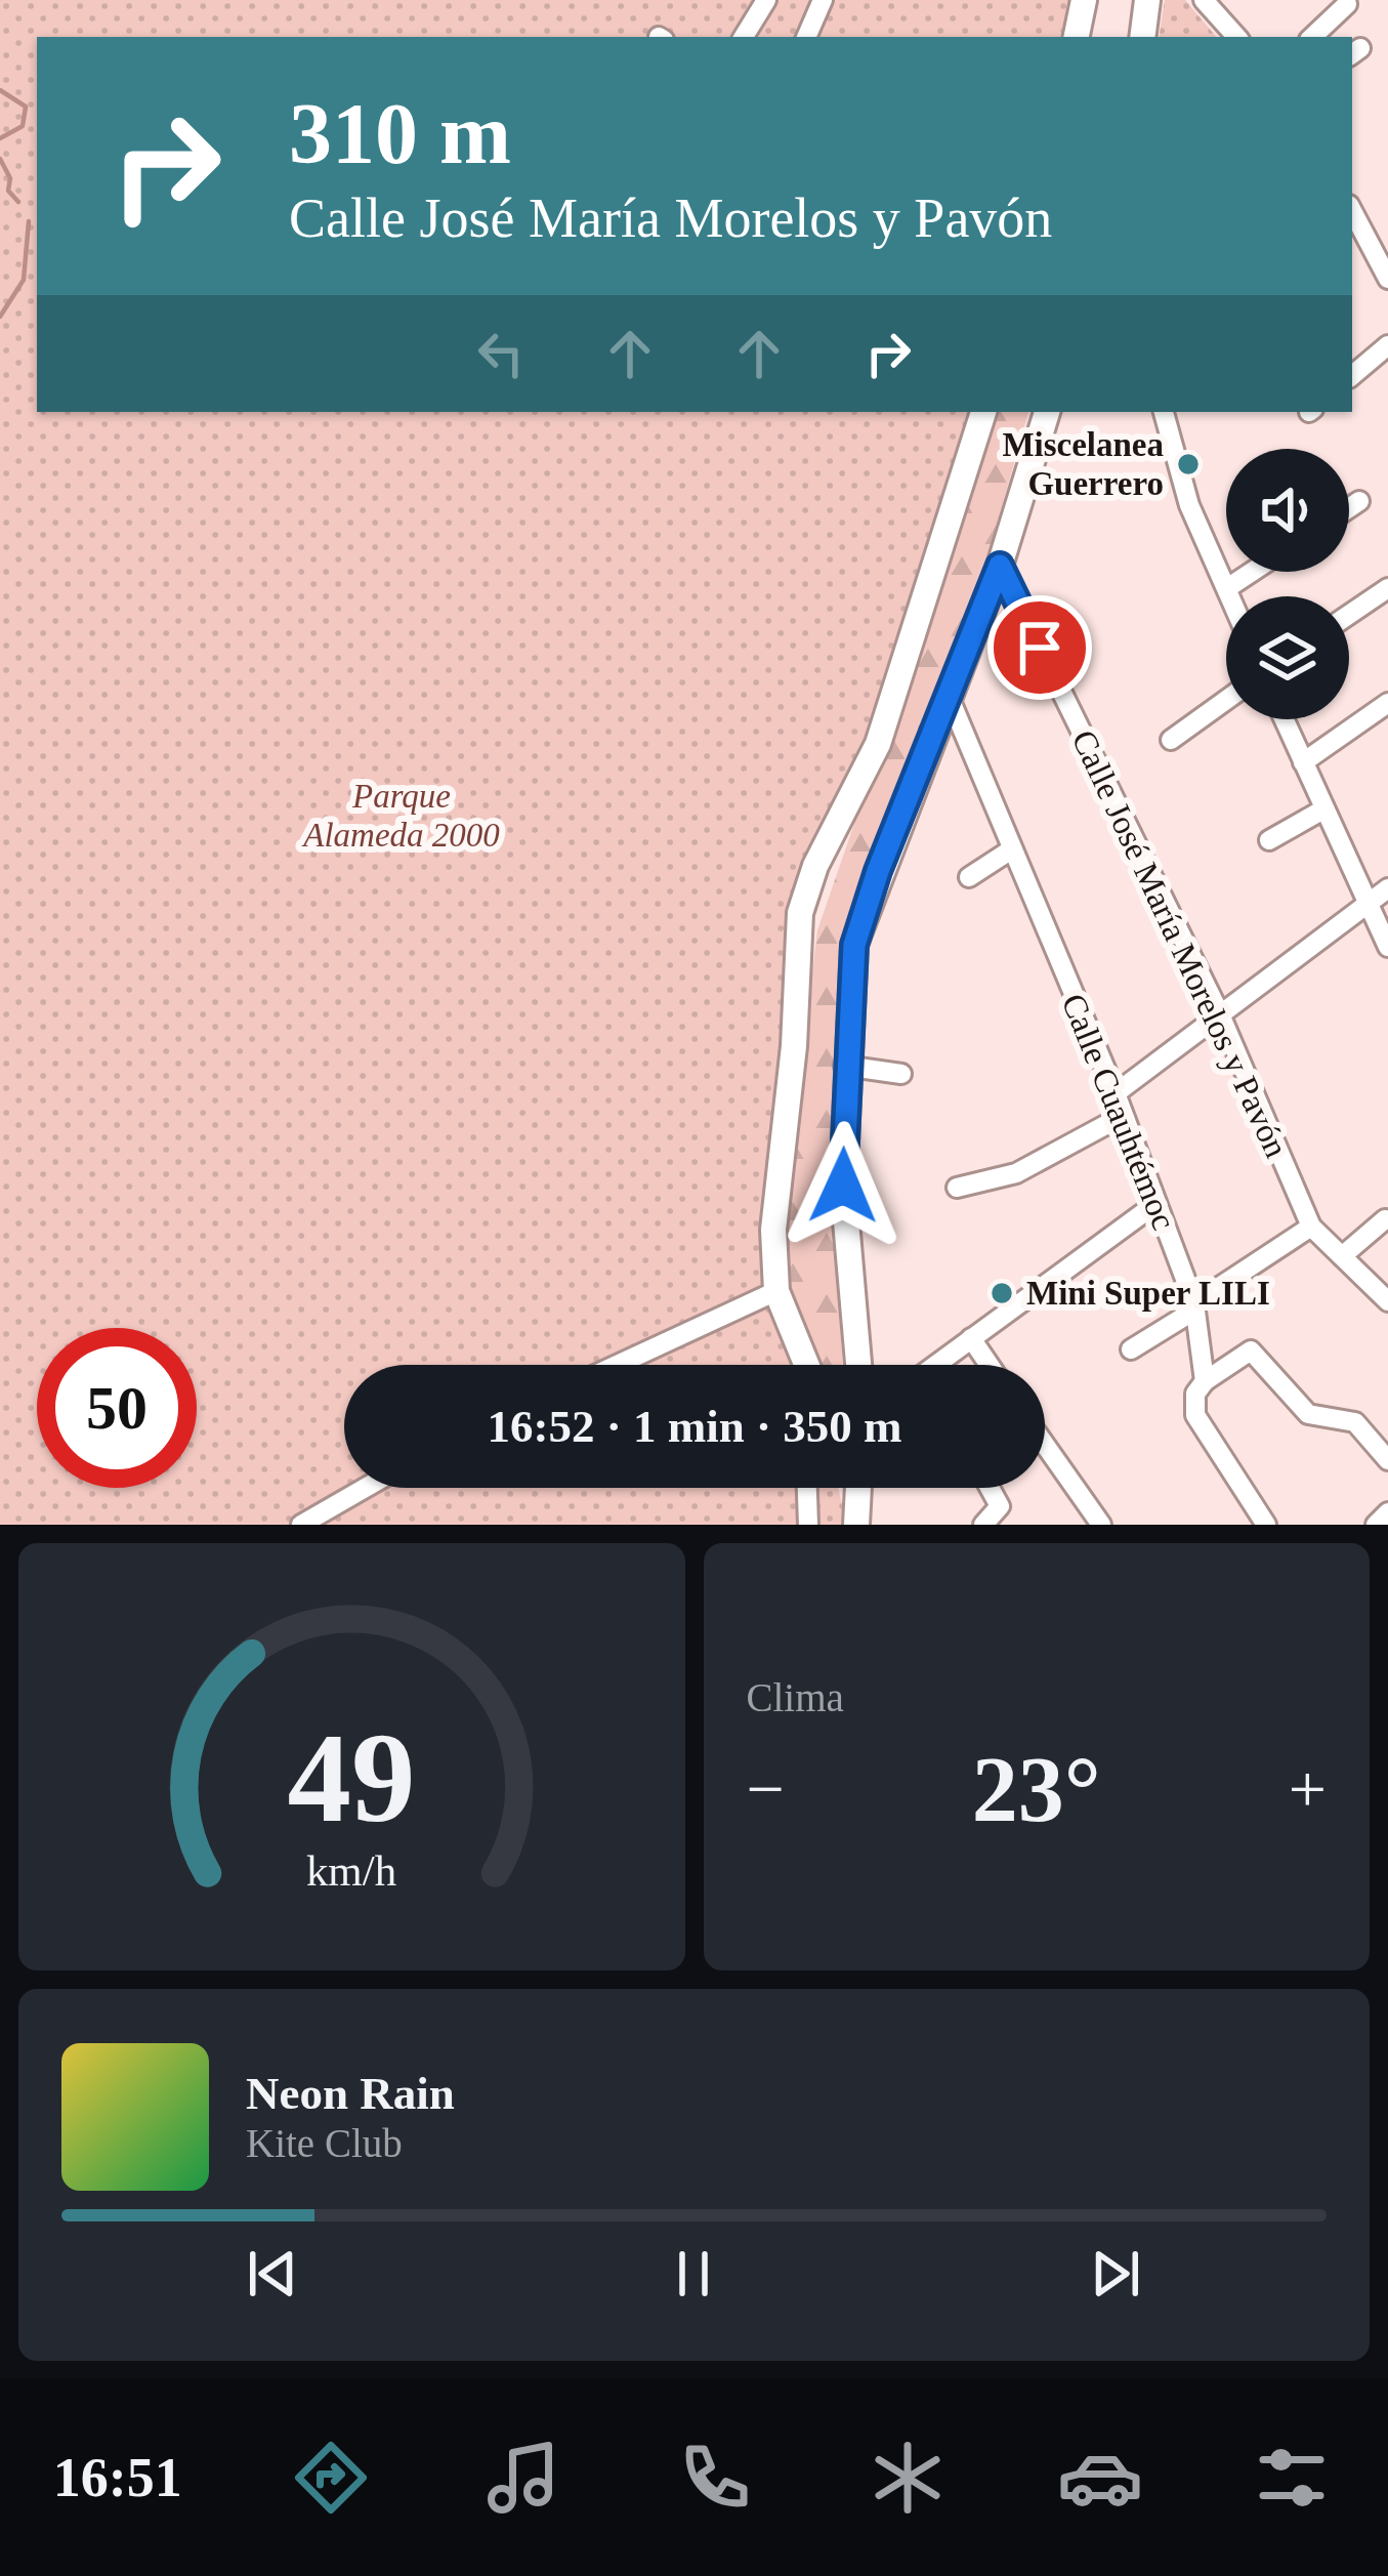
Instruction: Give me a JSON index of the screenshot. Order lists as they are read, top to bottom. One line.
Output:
{"streets":{"street":["Calle José María Morelos y Pavón","Calle Cuauhtémoc"]},"parks":["Parque Alameda 2000"],"places":["Miscelanea Guerrero","Mini Super LILI"],"page":{"turn":["310 m","Calle José María Morelos y Pavón"],"limit":"50","trip":"16:52 · 1 min · 350 m","tile":"Clima","heat":["−","23°","+"],"song":["Neon Rain","Kite Club"],"tabs":"16:51","gauge":["49","km/h"]}}
